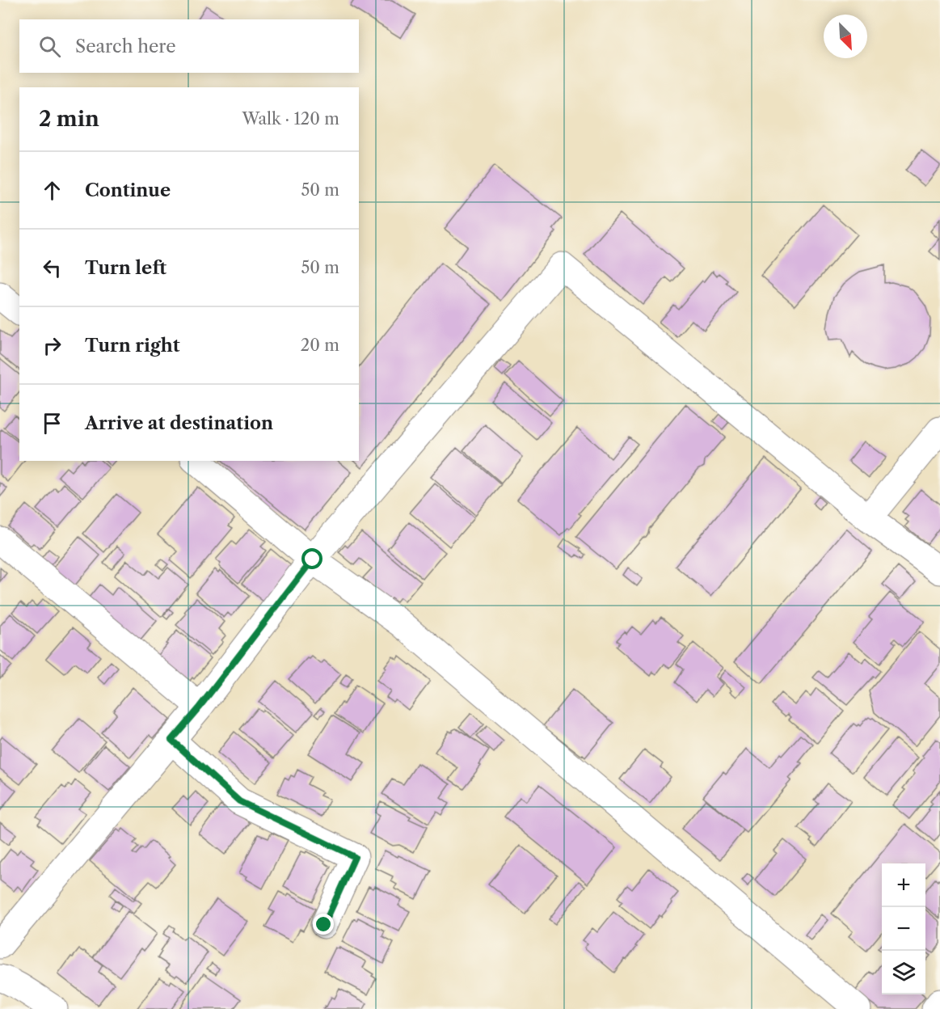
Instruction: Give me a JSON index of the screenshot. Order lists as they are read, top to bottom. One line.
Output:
{"north":"bottom right","page":{"search":"Search here","heading":["2 min","Walk · 120 m"],"list":[["Continue","50 m"],["Turn left","50 m"],["Turn right","20 m"],"Arrive at destination"],"map_buttons":["+","−"]}}
